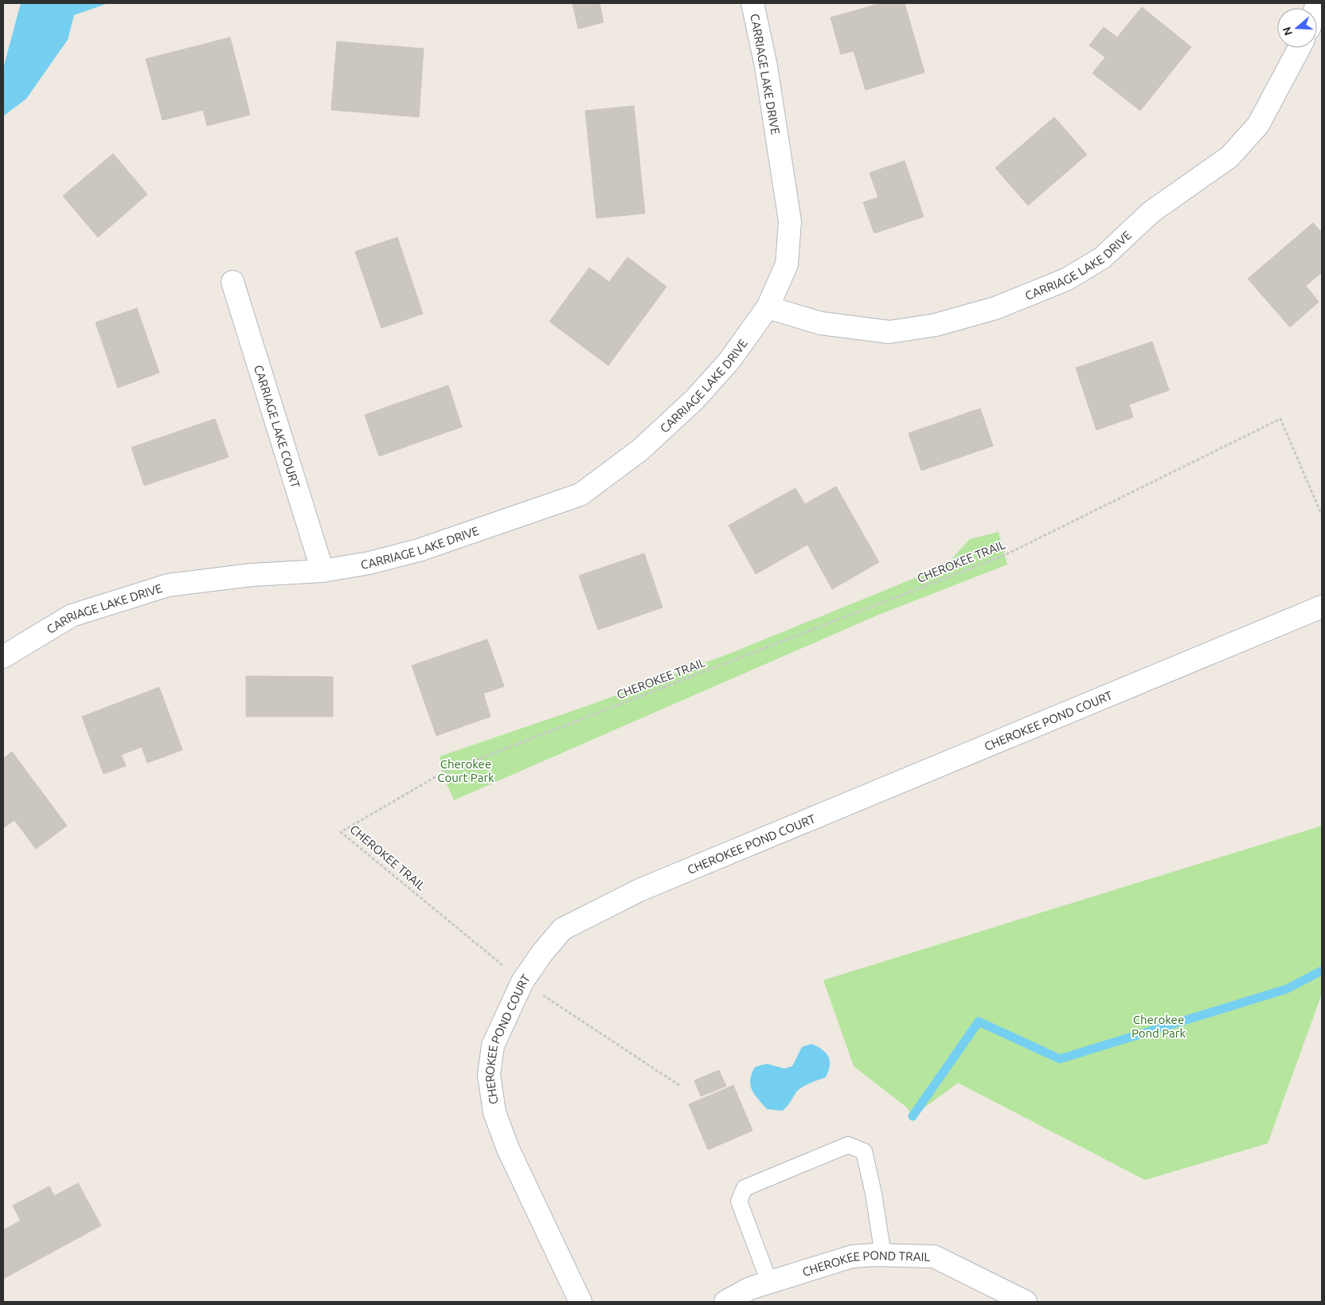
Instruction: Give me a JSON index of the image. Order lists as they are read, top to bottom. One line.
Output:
{"streets":{"street":["CARRIAGE LAKE DRIVE","CARRIAGE LAKE COURT","CHEROKEE POND COURT","CHEROKEE POND TRAIL"],"path":["CHEROKEE TRAIL"]},"crossings":[["CARRIAGE LAKE DRIVE","CARRIAGE LAKE COURT"],["CHEROKEE TRAIL","CHEROKEE POND COURT"]],"parks":["Cherokee Court Park","Cherokee Pond Park"],"north":"left"}
